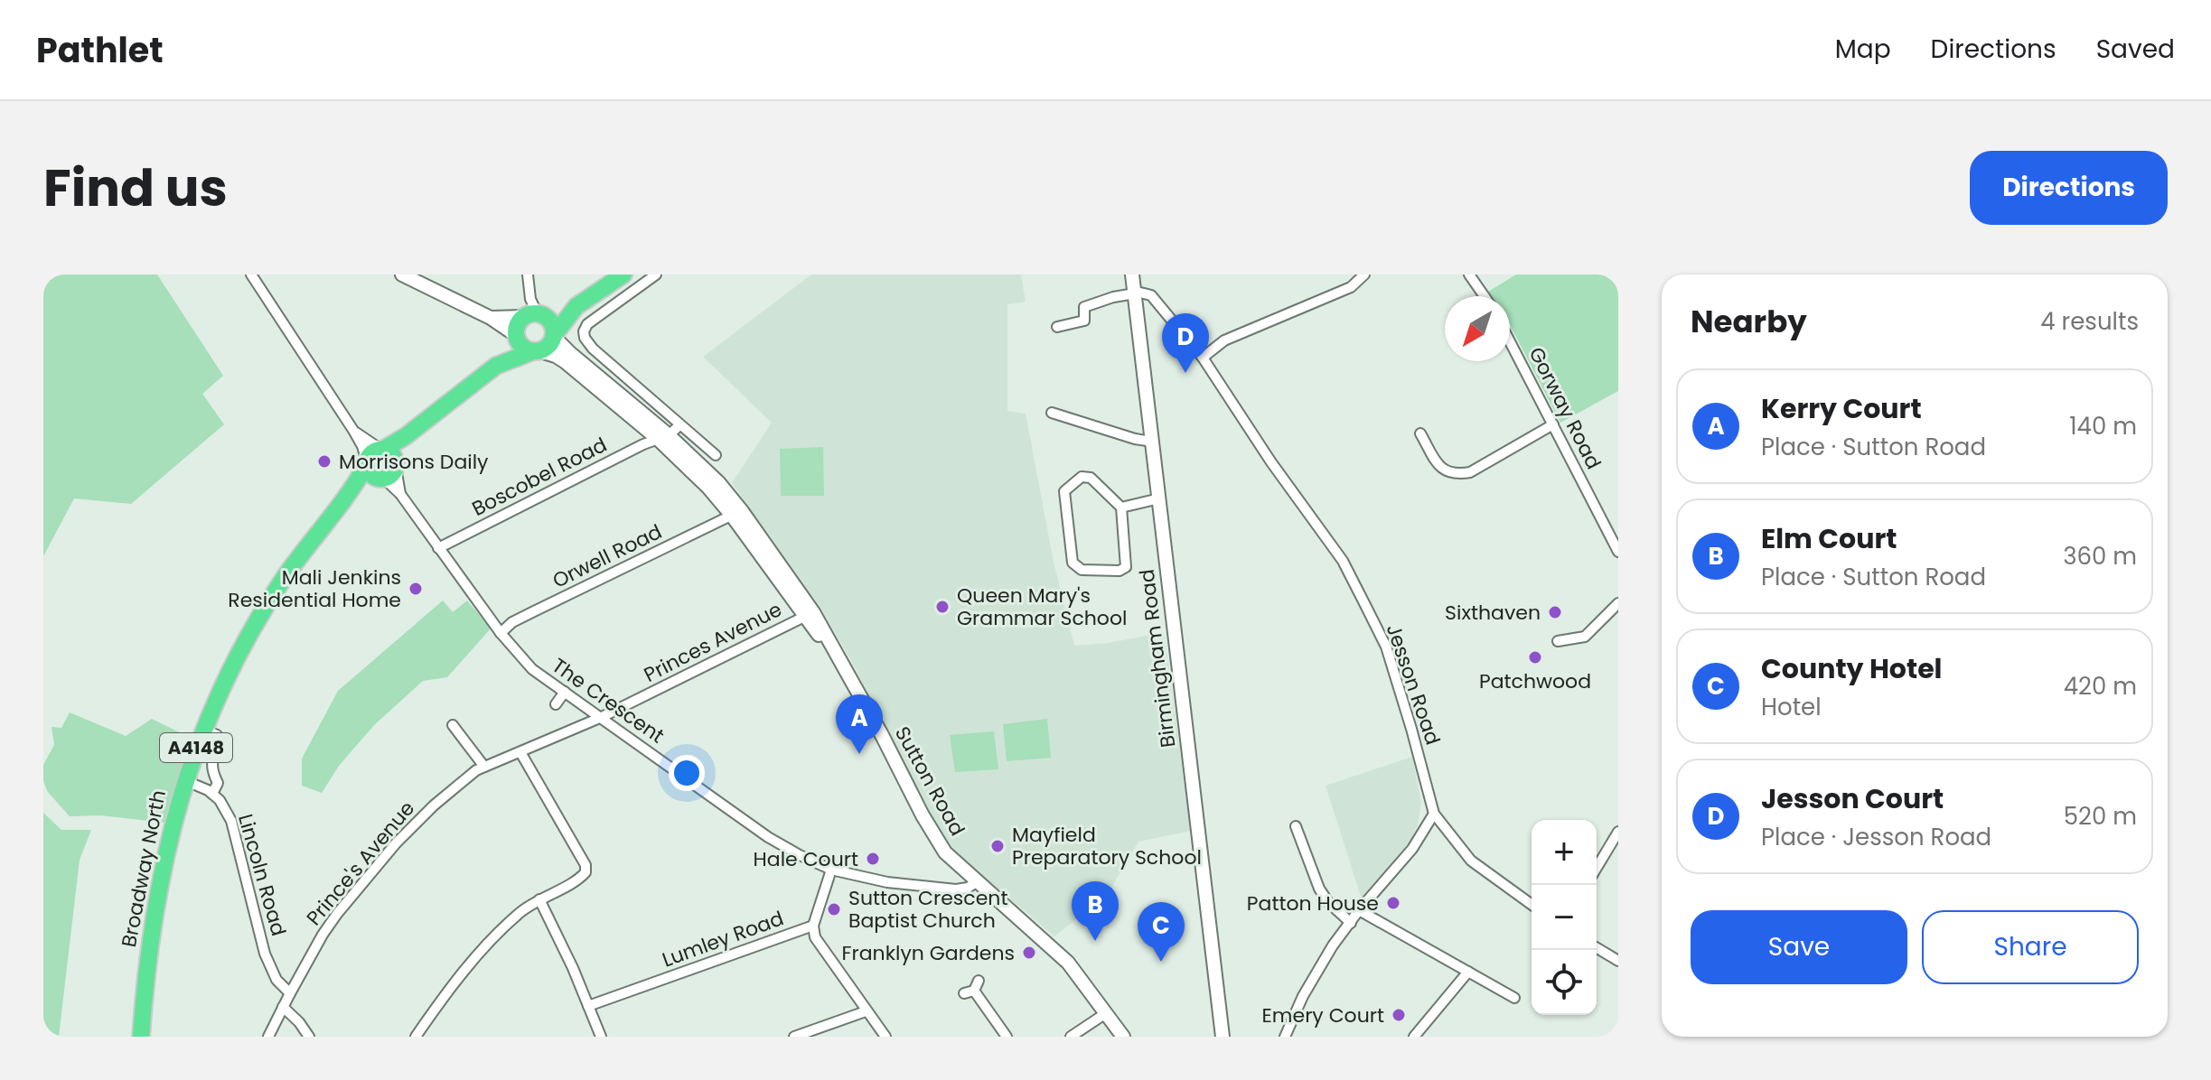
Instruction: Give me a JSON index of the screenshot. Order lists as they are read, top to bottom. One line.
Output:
{"streets":{"highway":["A4148","Broadway North"],"street":["Gorway Road","Boscobel Road","Orwell Road","Princes Avenue","Birmingham Road","Jesson Road","The Crescent","Sutton Road","Prince's Avenue","Lincoln Road","Lumley Road"]},"crossings":[["Boscobel Road","The Crescent"],["Boscobel Road","Sutton Road"],["Orwell Road","The Crescent"],["Orwell Road","Sutton Road"],["Princes Avenue","The Crescent"],["Princes Avenue","Sutton Road"],["Princes Avenue","Prince's Avenue"],["Birmingham Road","Jesson Road"],["The Crescent","Sutton Road"],["The Crescent","Broadway North"],["The Crescent","Lumley Road"],["Sutton Road","Broadway North"],["Prince's Avenue","Lincoln Road"]],"places":["Morrisons Daily","Mali Jenkins Residential Home","Queen Mary's Grammar School","Sixthaven","Patchwood","Mayfield Preparatory School","Hale Court","Patton House","Sutton Crescent Baptist Church","Franklyn Gardens","Emery Court"],"north":"bottom left","page":{"header":"Pathlet","nav":["Map","Directions","Saved"],"title":"Find us","buttons":["Directions",["Save","Share"]],"heading":["Nearby","4 results"],"pins":["D","A","B","C"],"list":[{"mark":"A","name":"Kerry Court","note":"Place · Sutton Road","value":"140 m"},{"mark":"B","name":"Elm Court","note":"Place · Sutton Road","value":"360 m"},{"mark":"C","name":"County Hotel","note":"Hotel","value":"420 m"},{"mark":"D","name":"Jesson Court","note":"Place · Jesson Road","value":"520 m"}],"map_buttons":["+","−"]}}
